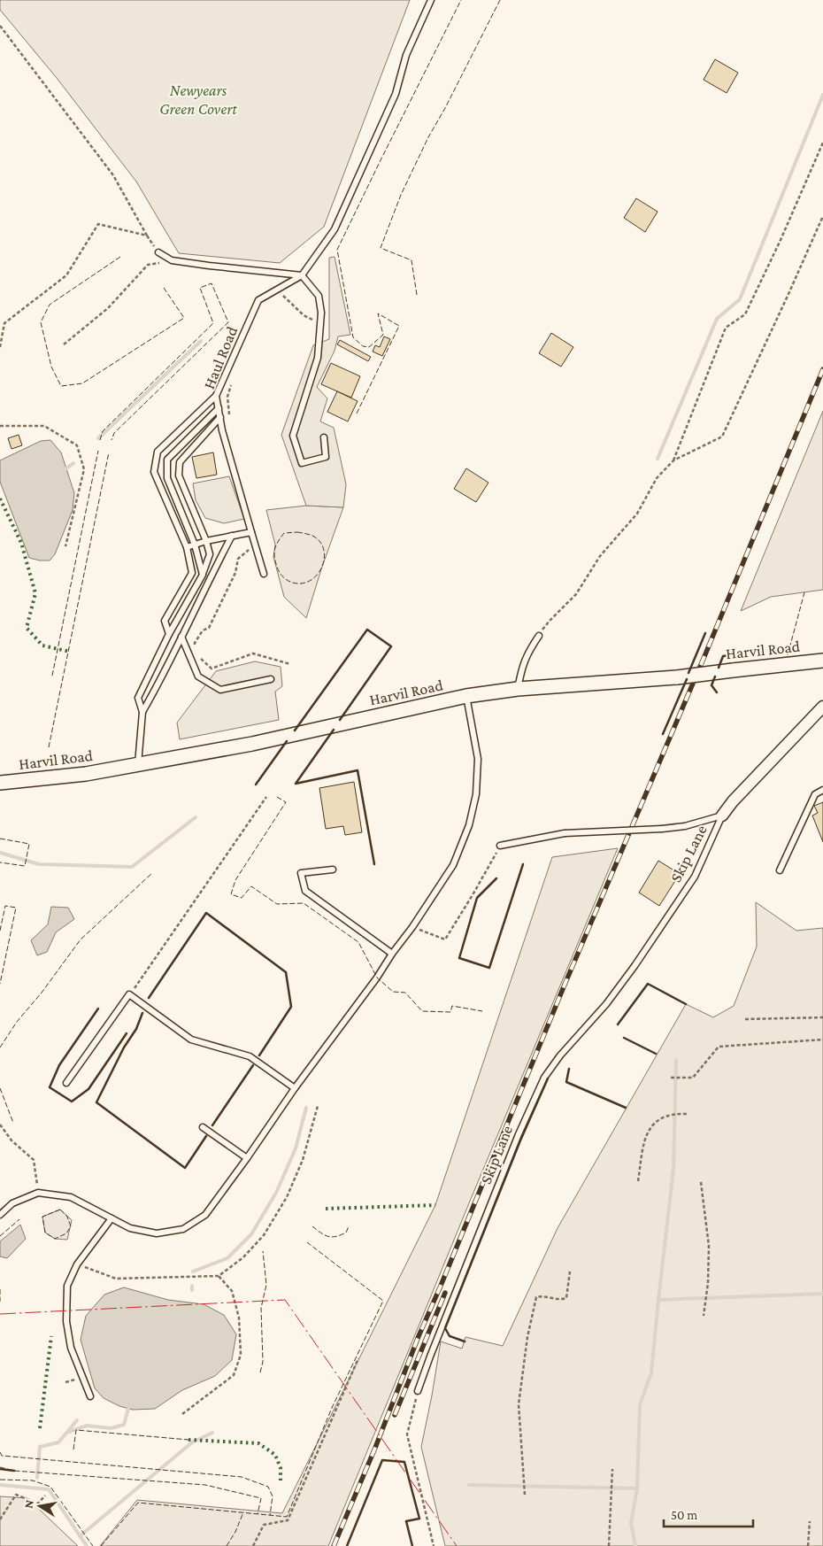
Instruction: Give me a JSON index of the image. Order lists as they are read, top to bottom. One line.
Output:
{"streets":{"street":["Harvil Road"],"lane":["Haul Road","Skip Lane"]},"parks":["Newyears Green Covert"],"scale_bar":"50 m","north":"left"}
